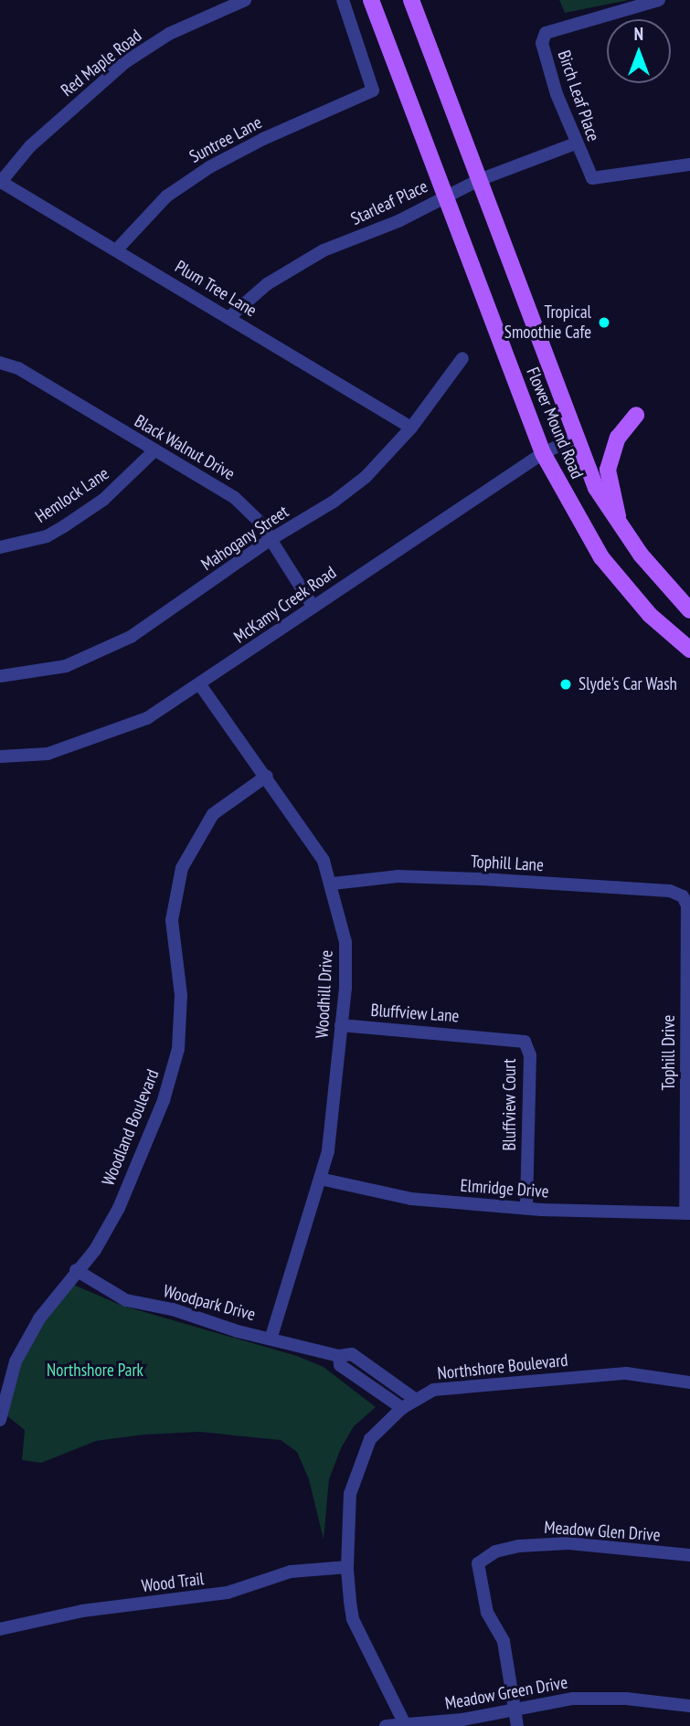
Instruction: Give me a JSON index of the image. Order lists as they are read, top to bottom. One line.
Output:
{"streets":{"main road":["Flower Mound Road"],"street":["Red Maple Road","Birch Leaf Place","Suntree Lane","Starleaf Place","Plum Tree Lane","Black Walnut Drive","Hemlock Lane","Mahogany Street","McKamy Creek Road","Tophill Lane","Woodhill Drive","Bluffview Lane","Tophill Drive","Bluffview Court","Woodland Boulevard","Elmridge Drive","Woodpark Drive","Northshore Boulevard","Meadow Glen Drive","Wood Trail","Meadow Green Drive"]},"crossings":[["Red Maple Road","Plum Tree Lane"],["Birch Leaf Place","Starleaf Place"],["Suntree Lane","Plum Tree Lane"],["Starleaf Place","Plum Tree Lane"],["Starleaf Place","Flower Mound Road"],["Plum Tree Lane","Mahogany Street"],["Flower Mound Road","McKamy Creek Road"],["Black Walnut Drive","Hemlock Lane"],["Black Walnut Drive","Mahogany Street"],["Black Walnut Drive","McKamy Creek Road"],["McKamy Creek Road","Woodhill Drive"],["Tophill Lane","Woodhill Drive"],["Tophill Lane","Tophill Drive"],["Woodhill Drive","Bluffview Lane"],["Woodhill Drive","Woodland Boulevard"],["Woodhill Drive","Elmridge Drive"],["Woodhill Drive","Woodpark Drive"],["Bluffview Lane","Bluffview Court"],["Tophill Drive","Elmridge Drive"],["Bluffview Court","Elmridge Drive"],["Woodland Boulevard","Woodpark Drive"],["Woodpark Drive","Northshore Boulevard"],["Northshore Boulevard","Wood Trail"],["Northshore Boulevard","Meadow Green Drive"],["Meadow Glen Drive","Meadow Green Drive"]],"parks":["Northshore Park"],"places":["Tropical Smoothie Cafe","Slyde's Car Wash"],"north":"top"}
